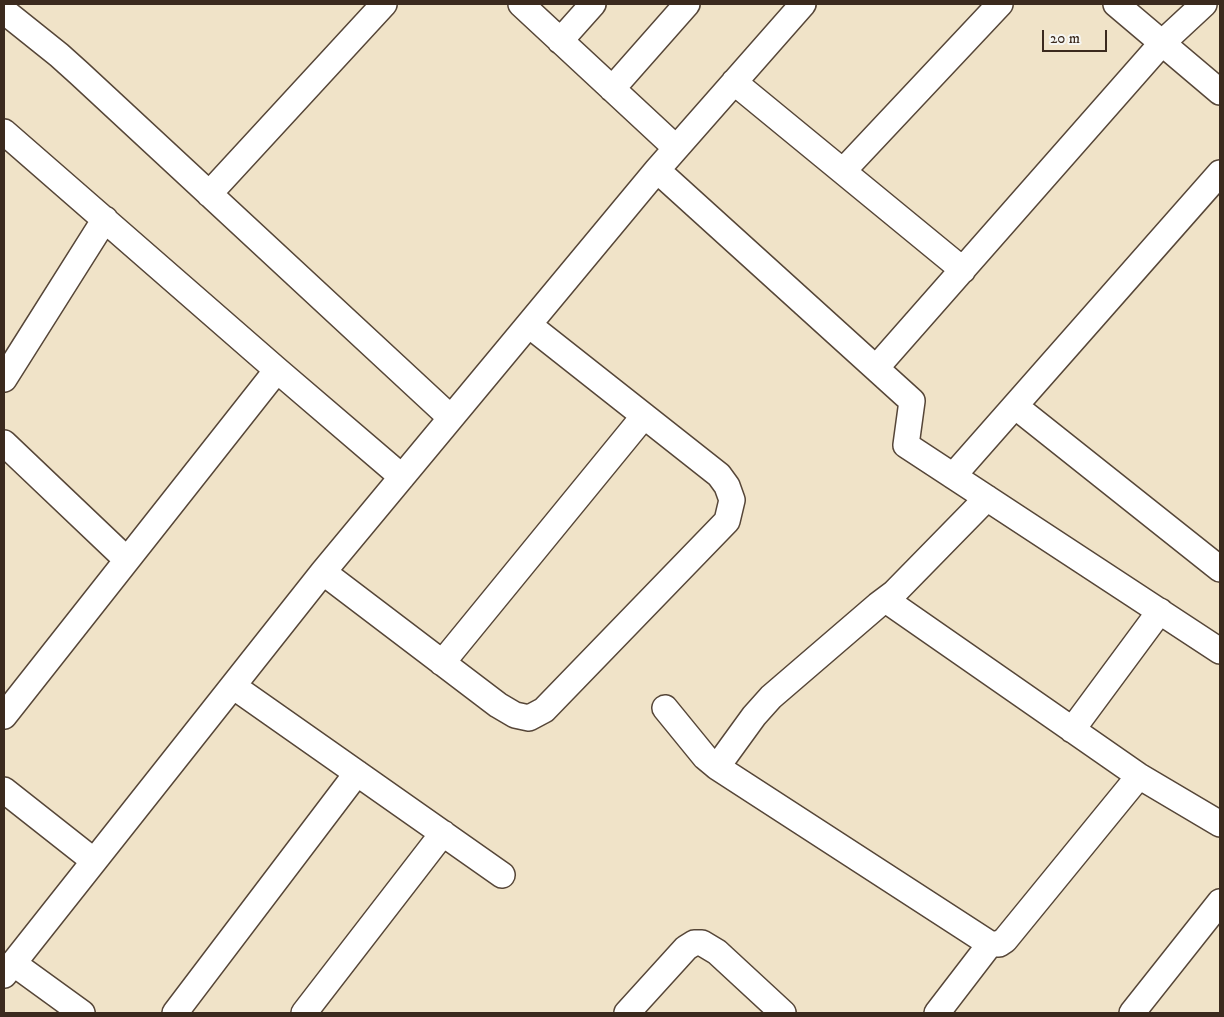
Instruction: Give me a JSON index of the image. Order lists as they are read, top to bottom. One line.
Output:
{"scale_bar":"20 m"}
